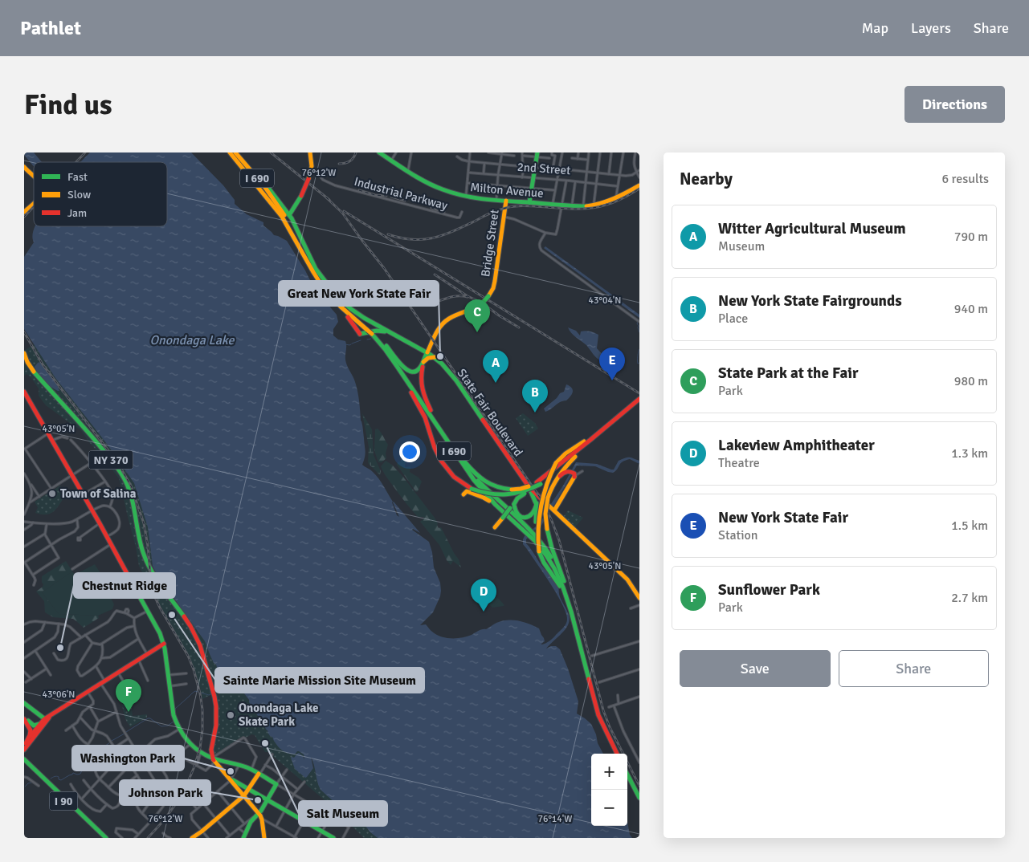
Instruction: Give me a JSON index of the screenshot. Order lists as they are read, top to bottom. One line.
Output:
{"streets":{"main road":["I 690","Milton Avenue","Bridge Street","State Fair Boulevard","NY 370","I 90"],"street":["2nd Street","Industrial Parkway"]},"crossings":[["I 690","State Fair Boulevard"],["Milton Avenue","Bridge Street"],["Bridge Street","State Fair Boulevard"]],"water":["Onondaga Lake"],"places":["Great New York State Fair","Town of Salina","Sainte Marie Mission Site Museum","Chestnut Ridge","Onondaga Lake Skate Park","Salt Museum","Washington Park","Johnson Park"],"legend":["Fast","Slow","Jam"],"page":{"header":"Pathlet","nav":["Map","Layers","Share"],"buttons":["Directions",["Save","Share"]],"title":"Find us","heading":["Nearby","6 results"],"list":[{"mark":"A","name":"Witter Agricultural Museum","note":"Museum","value":"790 m"},{"mark":"B","name":"New York State Fairgrounds","note":"Place","value":"940 m"},{"mark":"C","name":"State Park at the Fair","note":"Park","value":"980 m"},{"mark":"D","name":"Lakeview Amphitheater","note":"Theatre","value":"1.3 km"},{"mark":"E","name":"New York State Fair","note":"Station","value":"1.5 km"},{"mark":"F","name":"Sunflower Park","note":"Park","value":"2.7 km"}],"pins":["C","E","A","B","D","F"],"map_buttons":["+","−"]},"coordinates":["76°12'W","43°04'N","43°05'N","43°06'N","76°14'W"]}
